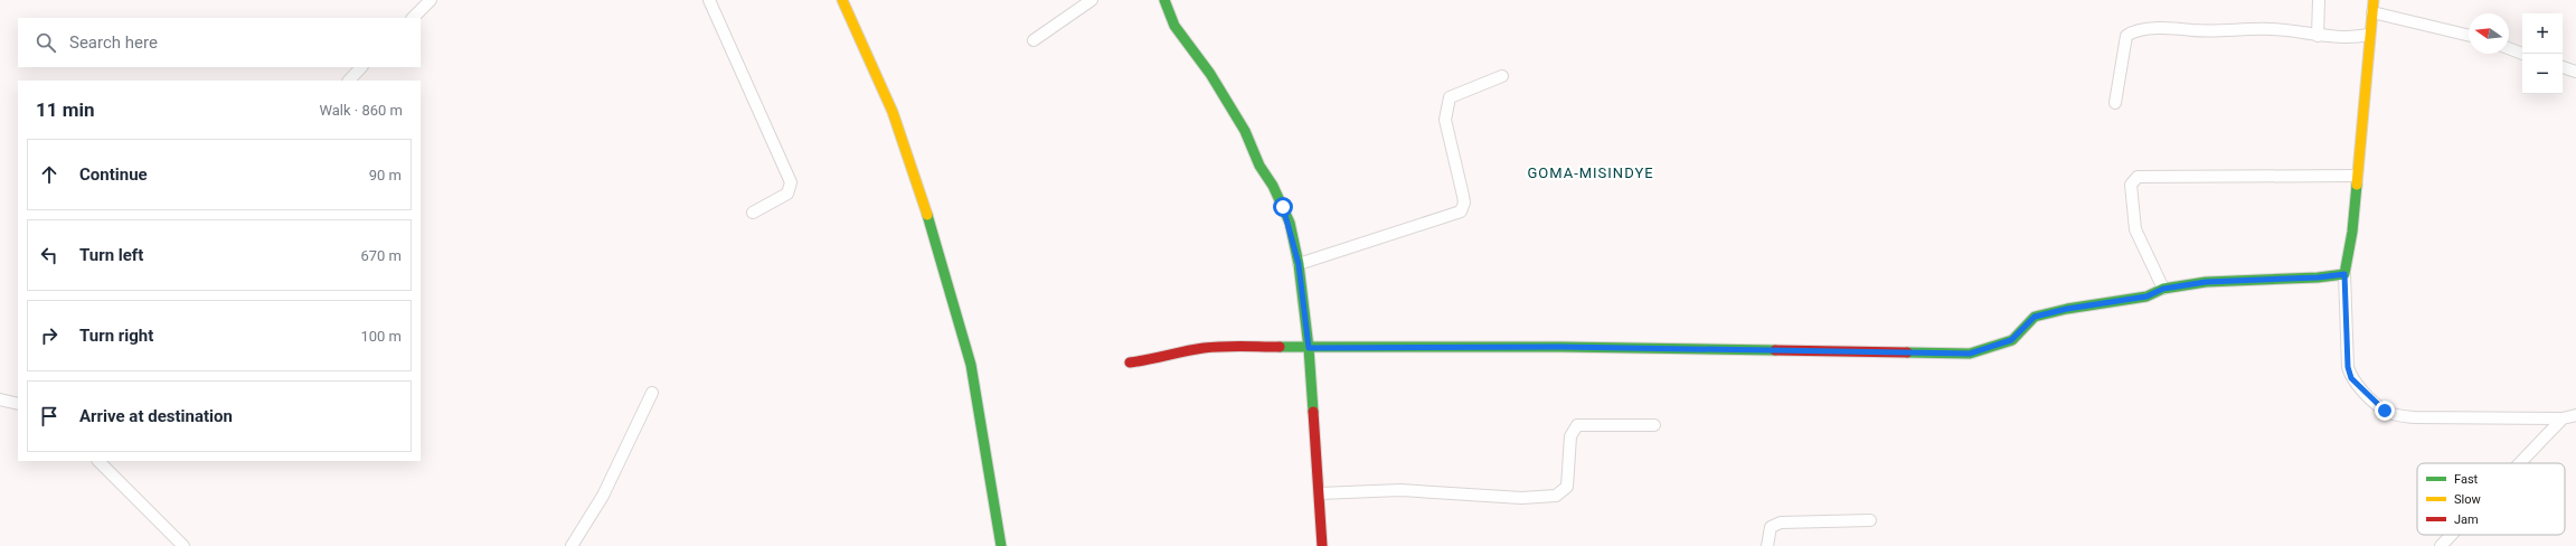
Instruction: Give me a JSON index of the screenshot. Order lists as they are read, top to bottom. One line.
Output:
{"districts":["GOMA-MISINDYE"],"legend":["Fast","Slow","Jam"],"north":"left","page":{"map_buttons":["+","−"],"search":"Search here","heading":["11 min","Walk · 860 m"],"list":[["Continue","90 m"],["Turn left","670 m"],["Turn right","100 m"],"Arrive at destination"]}}
